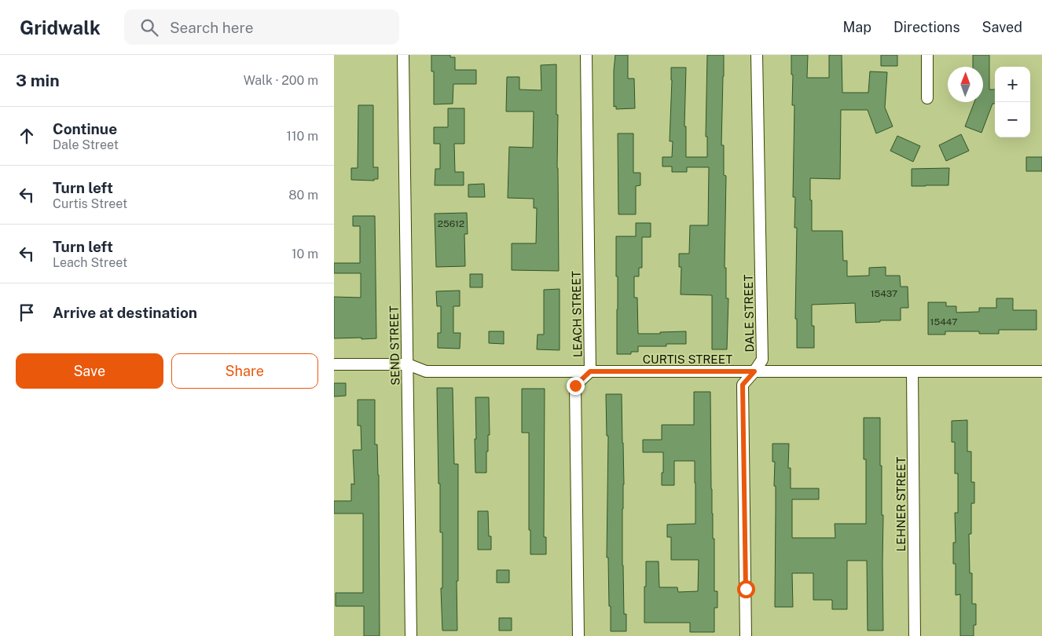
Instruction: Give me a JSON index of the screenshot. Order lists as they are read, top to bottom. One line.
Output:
{"streets":{"street":["DALE STREET","LEACH STREET","SEND STREET","CURTIS STREET","LEHNER STREET"]},"crossings":[["DALE STREET","CURTIS STREET"],["LEACH STREET","CURTIS STREET"],["SEND STREET","CURTIS STREET"],["CURTIS STREET","LEHNER STREET"]],"house_numbers":["25612","15437","15447"],"north":"top","page":{"header":"Gridwalk","search":"Search here","nav":["Map","Directions","Saved"],"heading":["3 min","Walk · 200 m"],"map_buttons":["+","−"],"list":[["Continue","Dale Street","110 m"],["Turn left","Curtis Street","80 m"],["Turn left","Leach Street","10 m"],"Arrive at destination"],"buttons":["Save","Share"]}}
